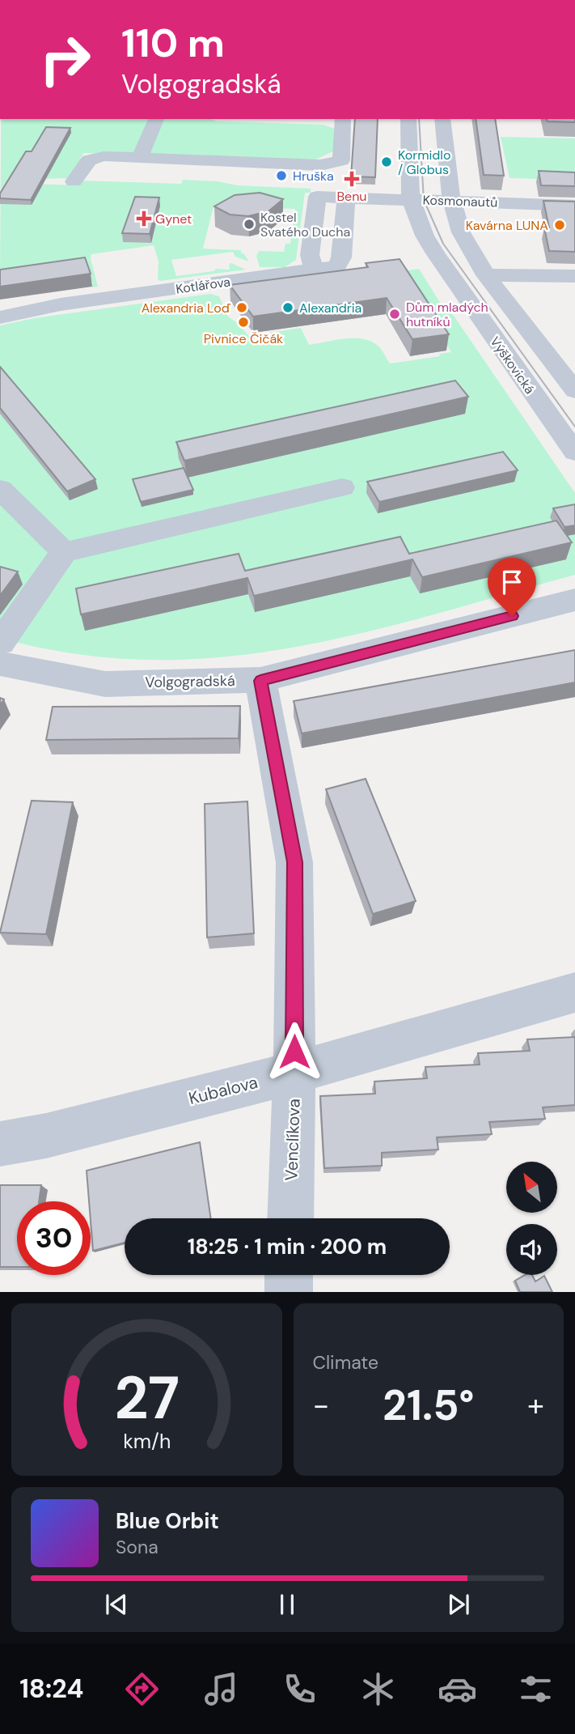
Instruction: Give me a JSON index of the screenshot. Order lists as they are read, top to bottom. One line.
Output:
{"streets":{"street":["Kosmonautů","Kotlářova","Výškovická","Volgogradská","Kubalova","Venclíkova"]},"crossings":[["Kosmonautů","Kotlářova"],["Kosmonautů","Výškovická"],["Volgogradská","Venclíkova"],["Kubalova","Venclíkova"]],"places":{"other":["Kormidlo / Globus","Hruška","Kostel Svatého Ducha","Kavárna LUNA","Alexandria Loď","Alexandria","Dům mladých hutníků","Pivnice Čičák"],"health":["Benu","Gynet"]},"north":"top left","page":{"turn":["110 m","Volgogradská"],"limit":"30","trip":"18:25 · 1 min · 200 m","tile":"Climate","heat":["−","21.5°","+"],"song":["Blue Orbit","Sona"],"tabs":"18:24","gauge":["27","km/h"]}}
